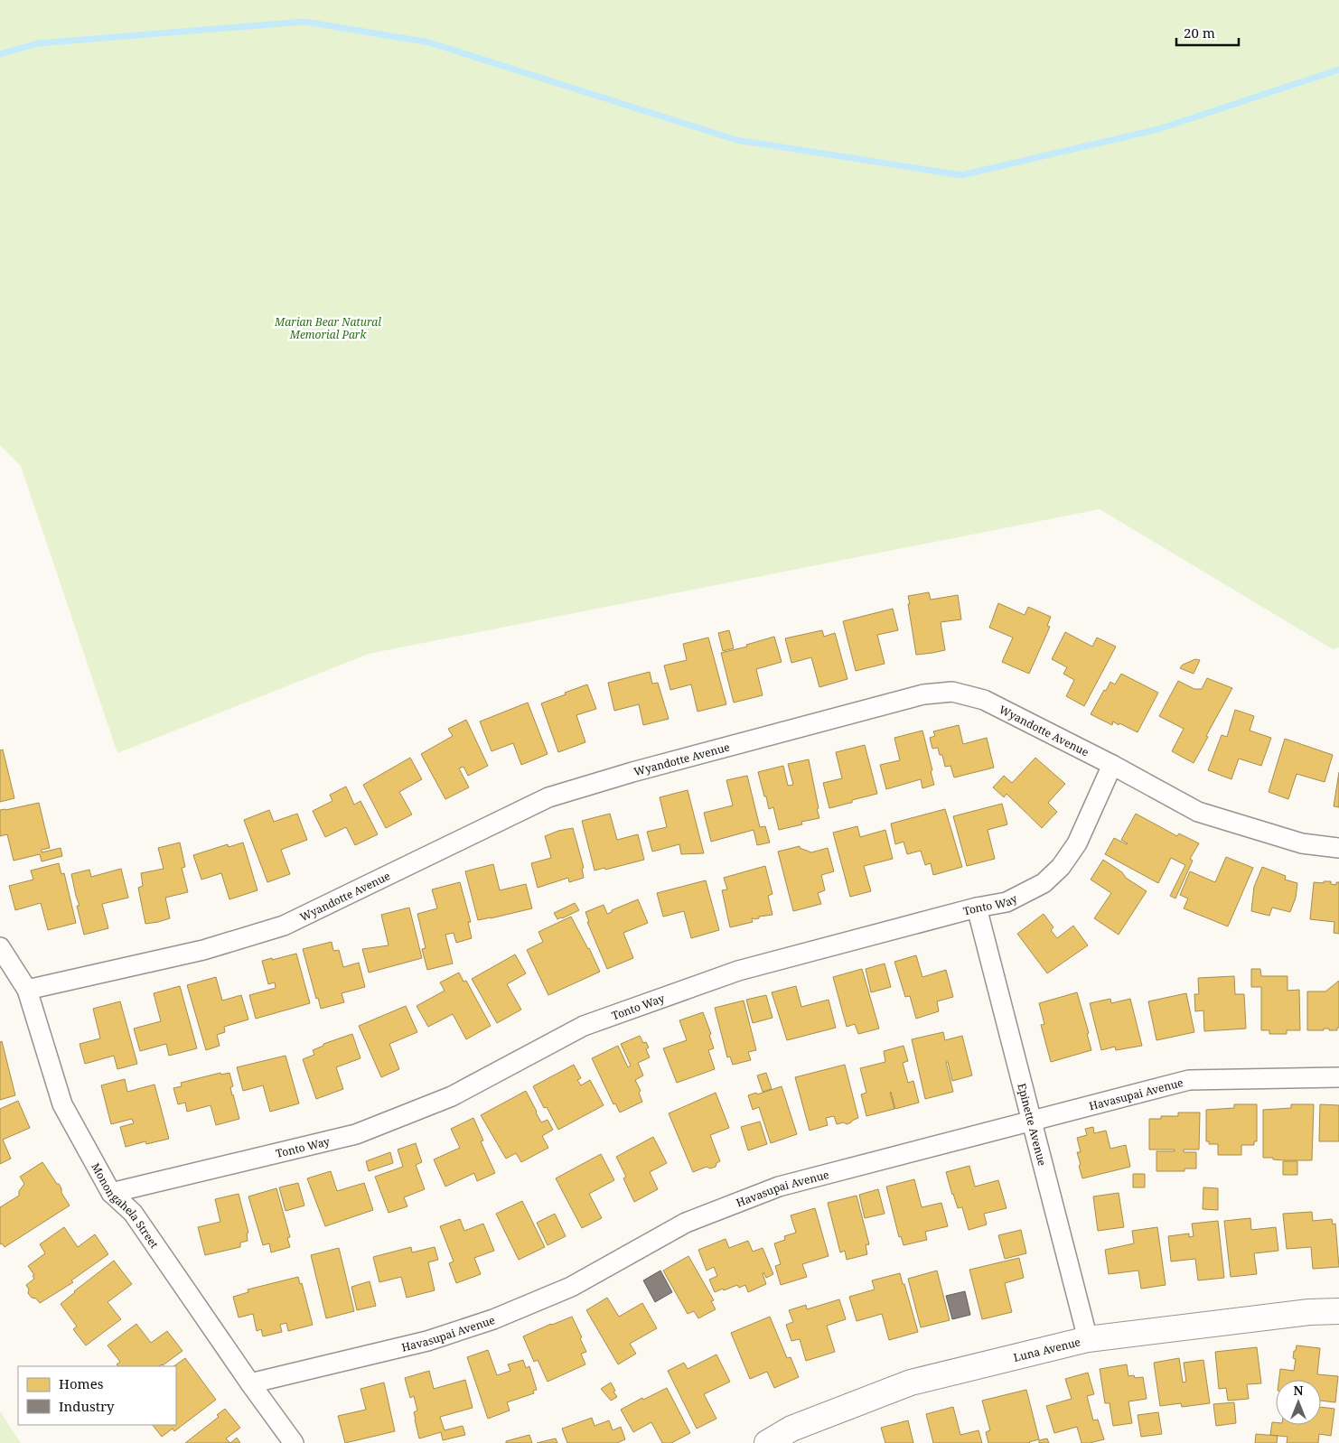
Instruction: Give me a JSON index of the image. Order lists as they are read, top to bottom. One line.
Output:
{"streets":{"street":["Wyandotte Avenue","Tonto Way","Havasupai Avenue","Epinette Avenue","Monongahela Street","Luna Avenue"]},"crossings":[["Wyandotte Avenue","Tonto Way"],["Wyandotte Avenue","Monongahela Street"],["Tonto Way","Epinette Avenue"],["Tonto Way","Monongahela Street"],["Havasupai Avenue","Epinette Avenue"],["Havasupai Avenue","Monongahela Street"],["Epinette Avenue","Luna Avenue"]],"parks":["Marian Bear Natural Memorial Park"],"legend":["Homes","Industry"],"scale_bar":"20 m","north":"top"}
